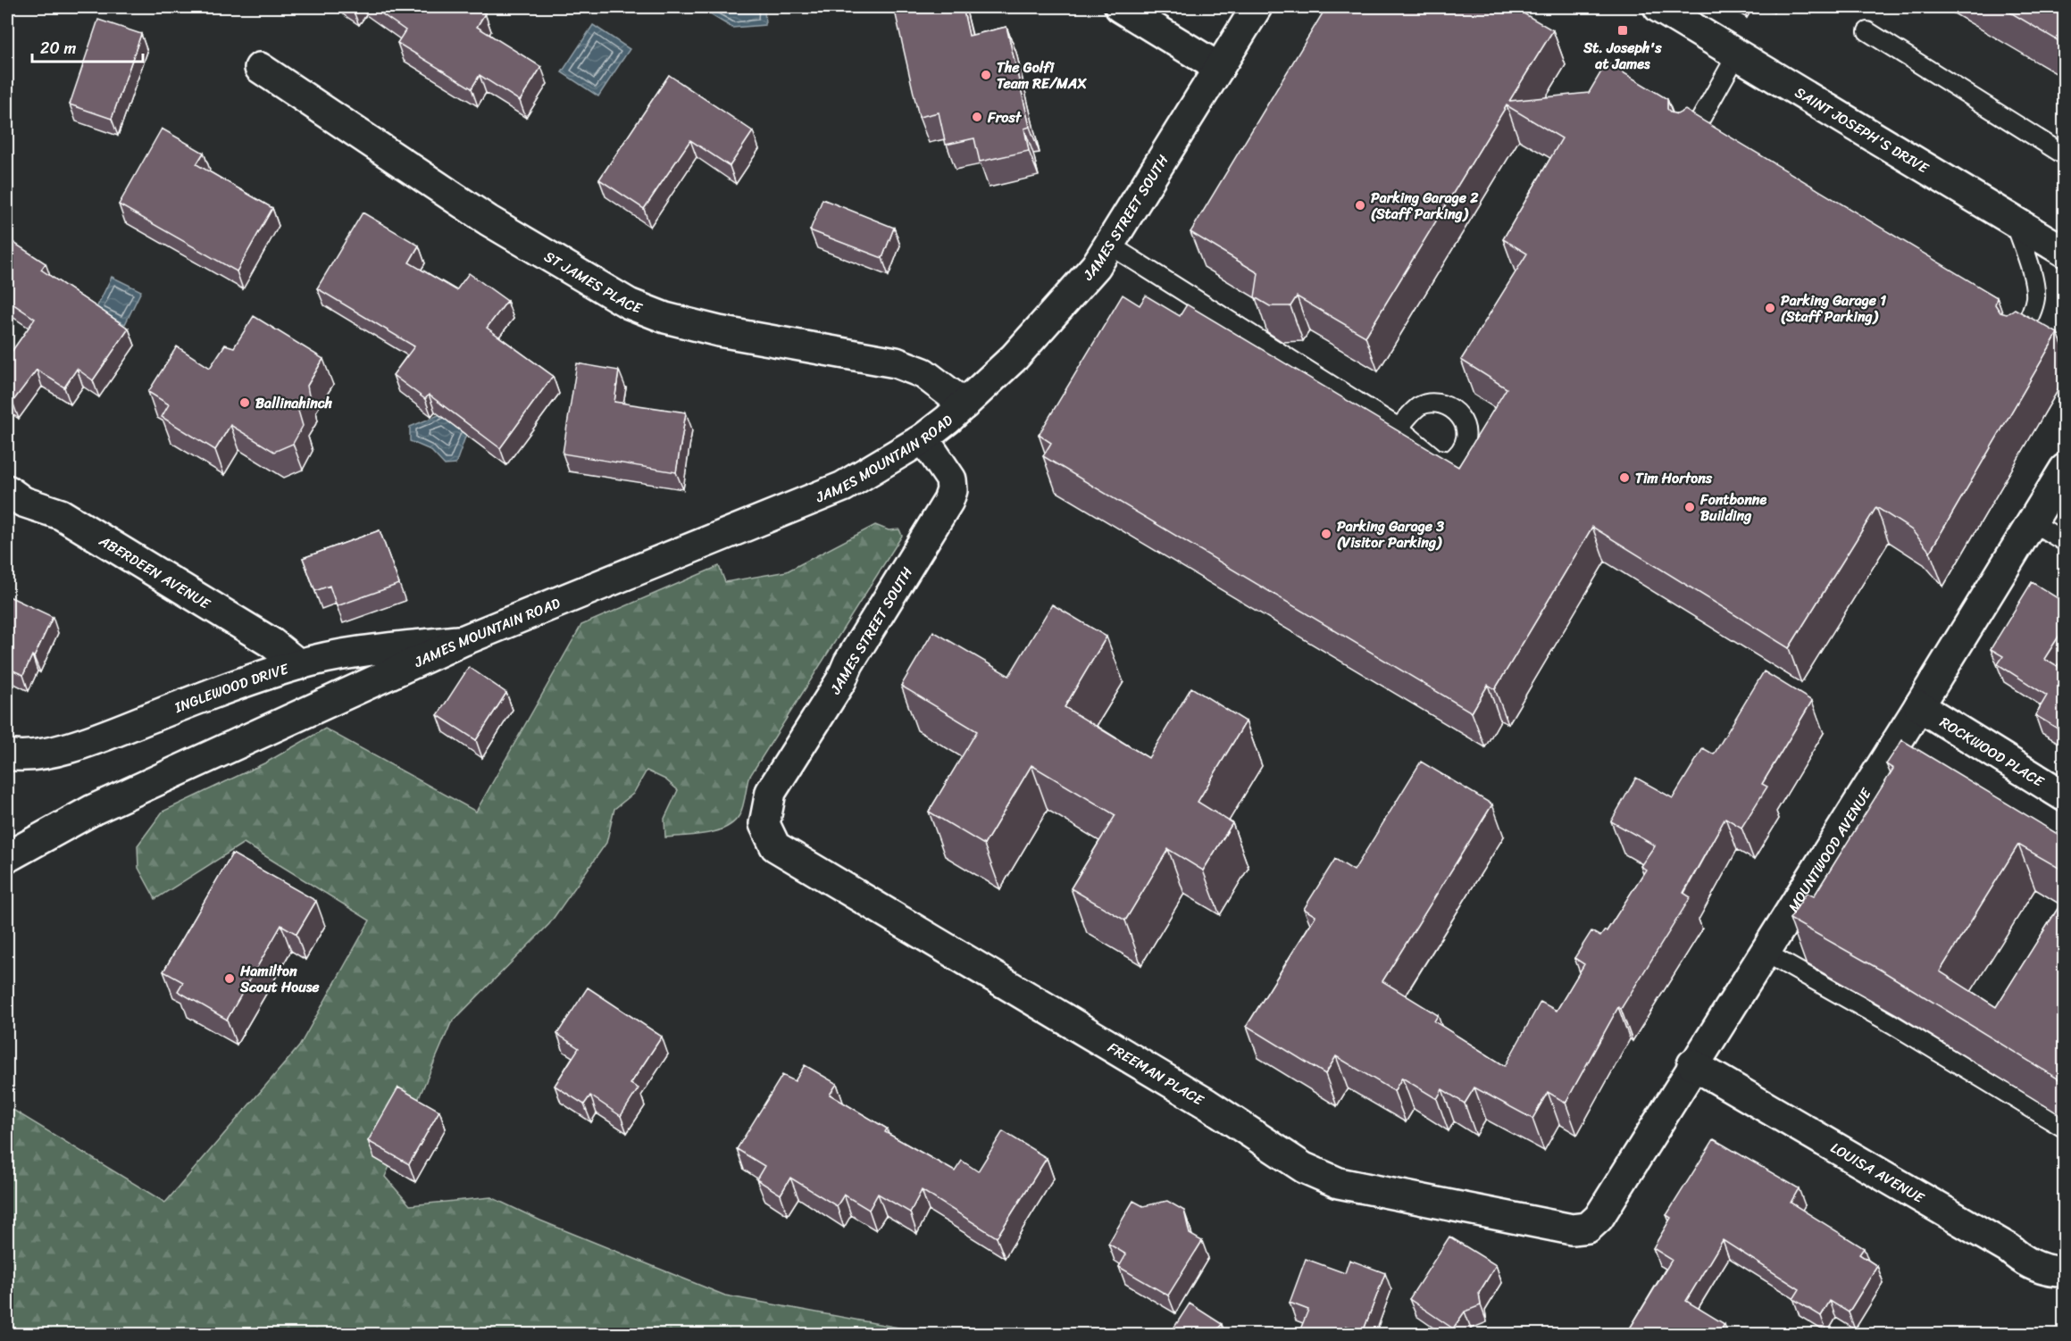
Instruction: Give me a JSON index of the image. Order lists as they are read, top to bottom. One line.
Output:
{"streets":{"street":["SAINT JOSEPH'S DRIVE","JAMES STREET SOUTH","ST JAMES PLACE","JAMES MOUNTAIN ROAD","ABERDEEN AVENUE","INGLEWOOD DRIVE","ROCKWOOD PLACE","MOUNTWOOD AVENUE","FREEMAN PLACE","LOUISA AVENUE"]},"crossings":[["JAMES STREET SOUTH","ST JAMES PLACE"],["JAMES STREET SOUTH","JAMES MOUNTAIN ROAD"],["JAMES STREET SOUTH","FREEMAN PLACE"],["ST JAMES PLACE","JAMES MOUNTAIN ROAD"],["JAMES MOUNTAIN ROAD","INGLEWOOD DRIVE"],["ABERDEEN AVENUE","INGLEWOOD DRIVE"],["ROCKWOOD PLACE","MOUNTWOOD AVENUE"],["MOUNTWOOD AVENUE","FREEMAN PLACE"],["MOUNTWOOD AVENUE","LOUISA AVENUE"]],"places":{"transit":["St. Joseph's at James"],"other":["The Golfi Team RE/MAX","Frost","Parking Garage 2 (Staff Parking)","Parking Garage 1 (Staff Parking)","Ballinahinch","Tim Hortons","Fontbonne Building","Parking Garage 3 (Visitor Parking)","Hamilton Scout House"]},"scale_bar":"20 m"}
